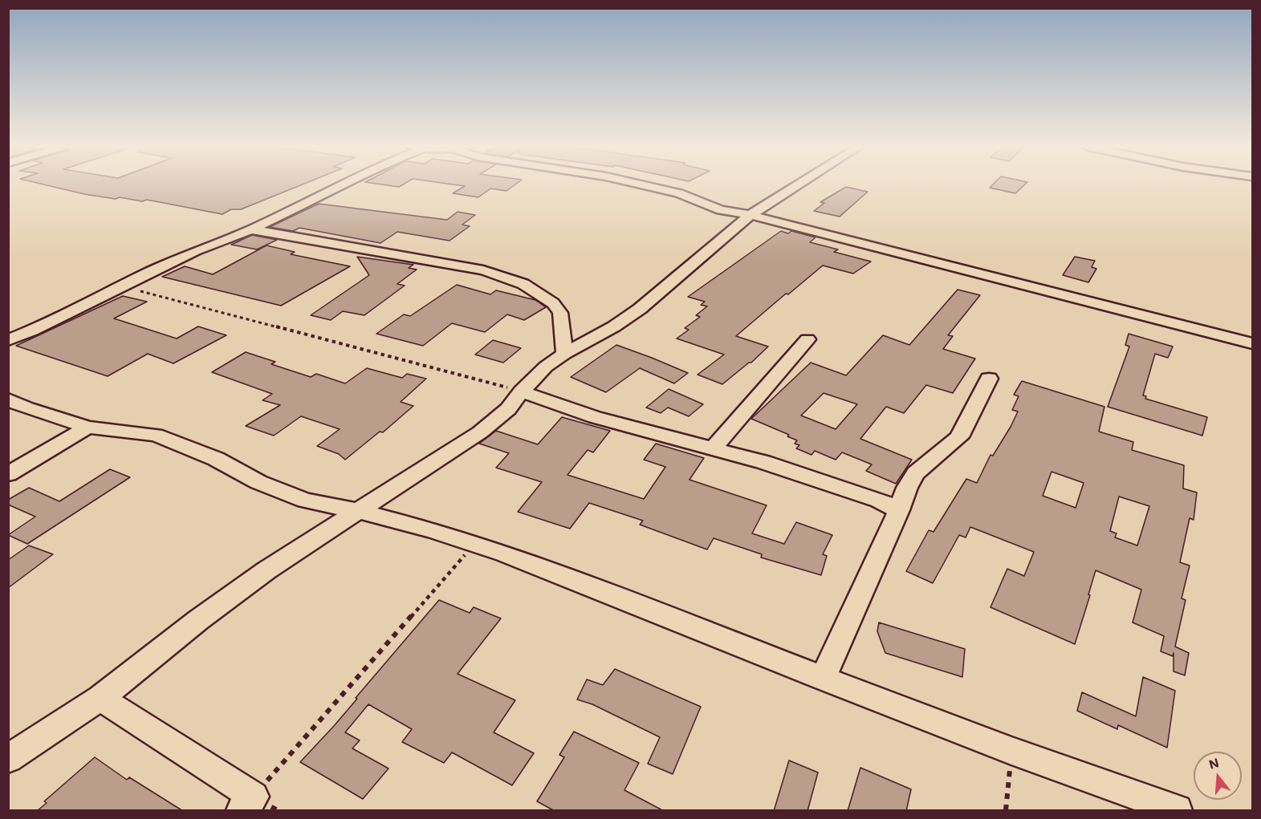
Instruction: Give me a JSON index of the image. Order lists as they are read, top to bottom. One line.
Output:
{"north":"top"}
